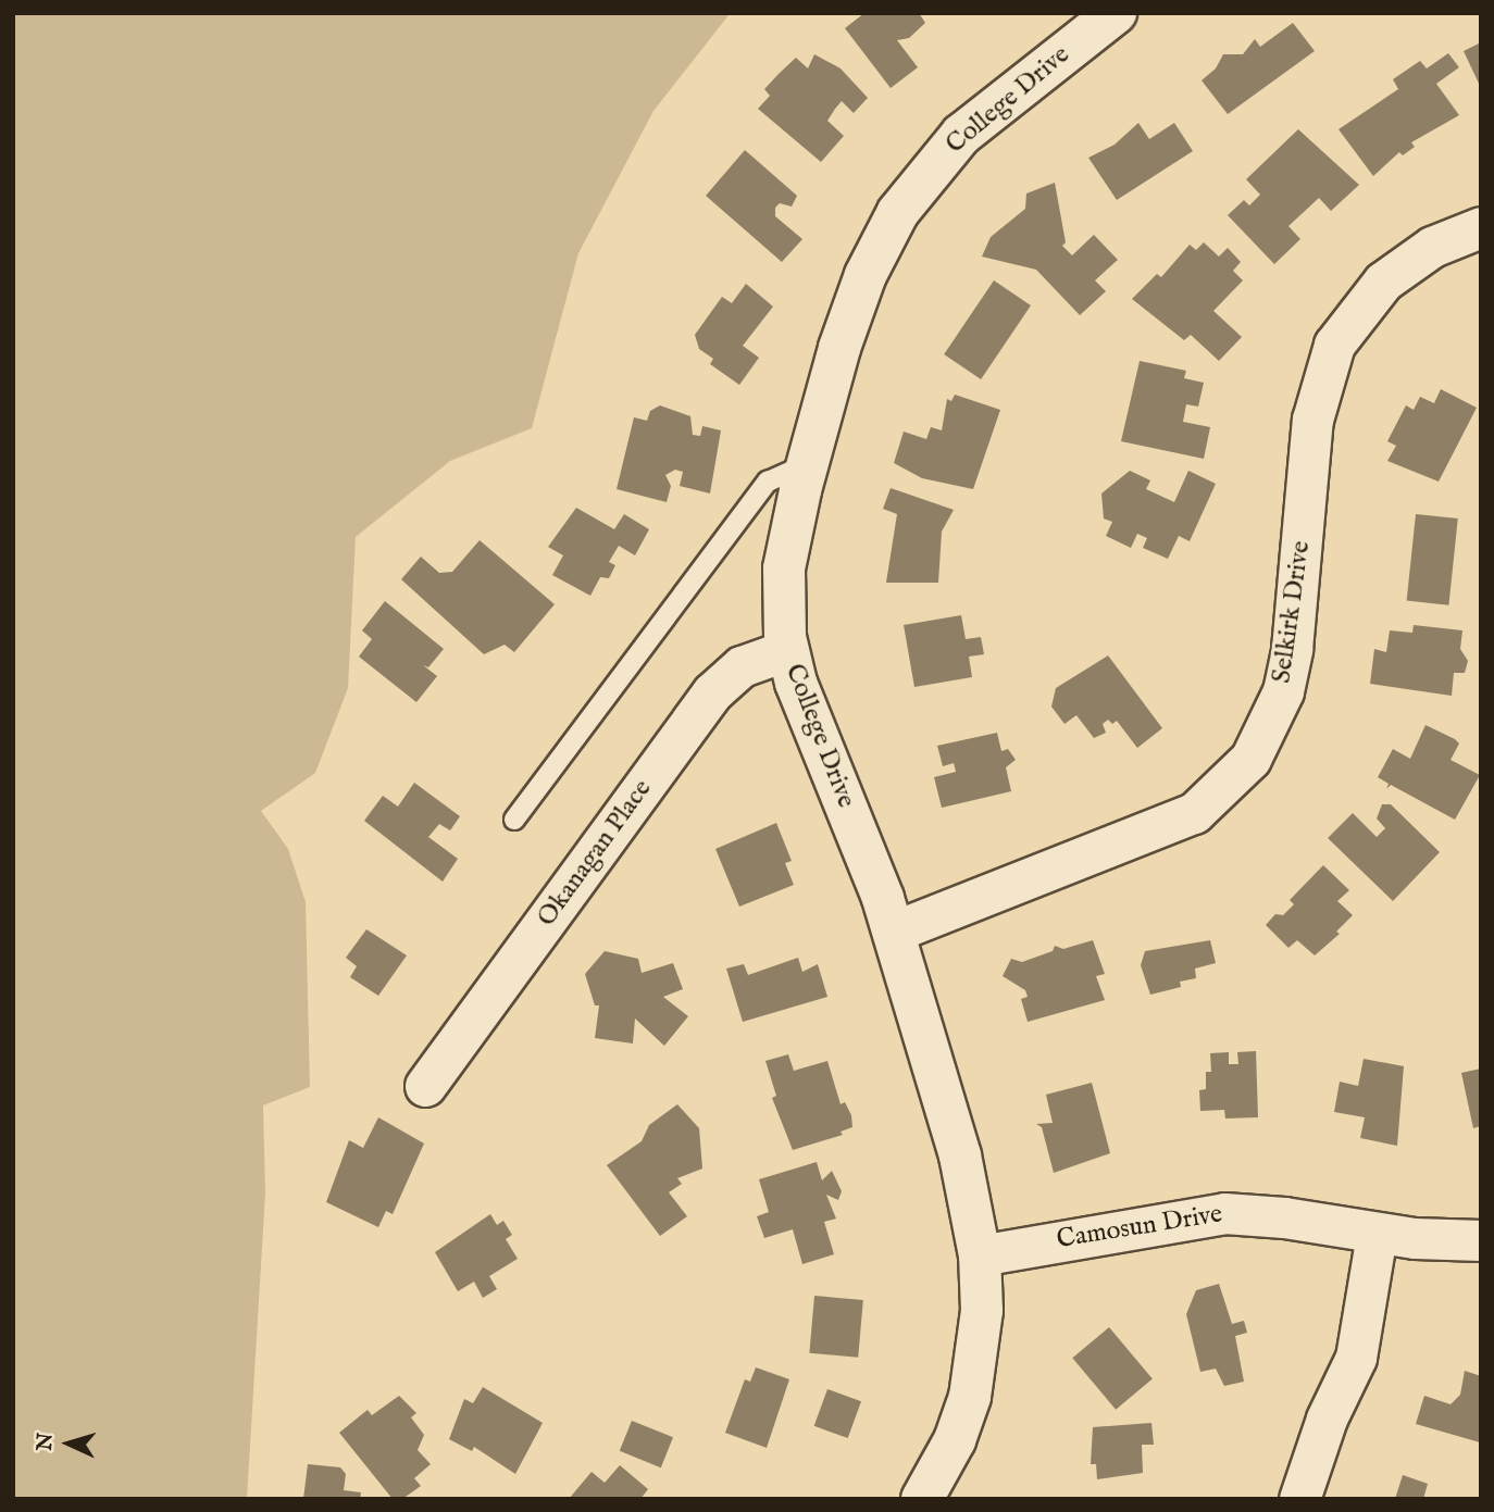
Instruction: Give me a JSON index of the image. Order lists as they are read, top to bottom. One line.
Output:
{"streets":{"street":["College Drive","Selkirk Drive","Okanagan Place","Camosun Drive"]},"crossings":[["College Drive","Selkirk Drive"],["College Drive","Okanagan Place"],["College Drive","Camosun Drive"]],"north":"left"}
